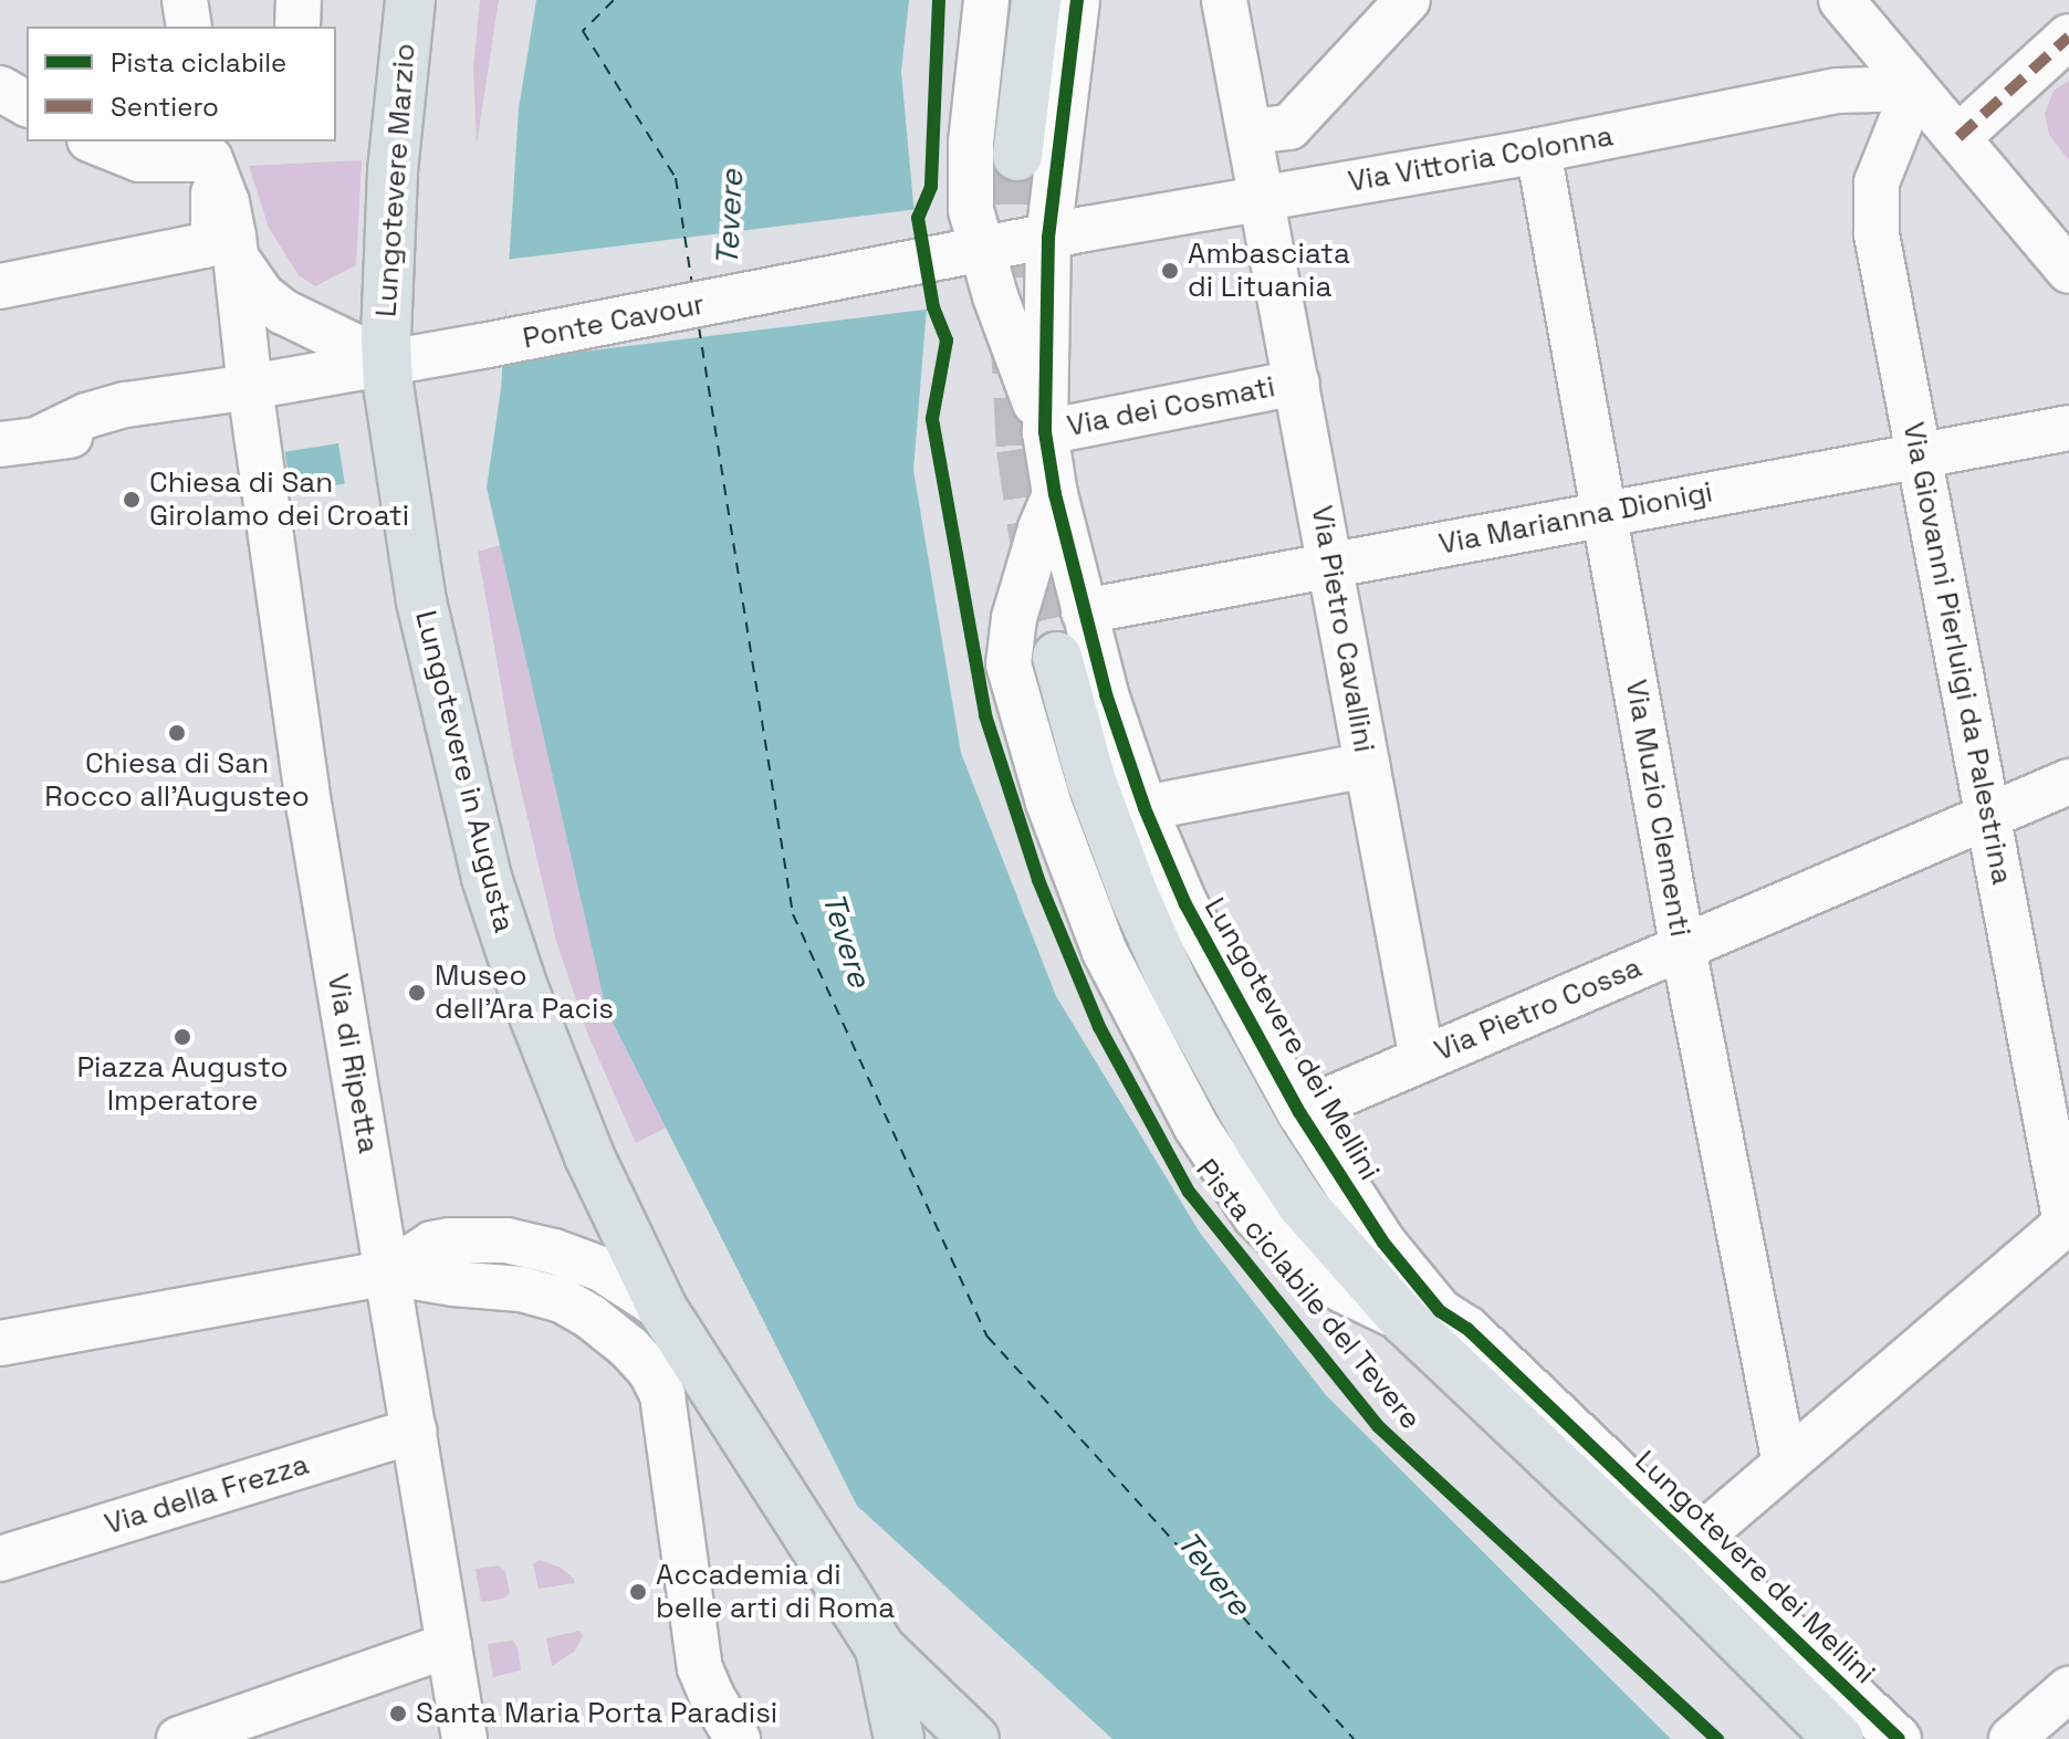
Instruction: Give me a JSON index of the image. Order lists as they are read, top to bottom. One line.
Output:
{"streets":{"main road":["Lungotevere Marzio","Lungotevere in Augusta","Lungotevere dei Mellini"],"street":["Via Vittoria Colonna","Ponte Cavour","Via dei Cosmati","Via Marianna Dionigi","Via Pietro Cavallini","Via Giovanni Pierluigi da Palestrina","Via Muzio Clementi","Via Pietro Cossa","Via di Ripetta","Via della Frezza"],"cycle path":["Pista ciclabile del Tevere"]},"crossings":[["Via Vittoria Colonna","Ponte Cavour"],["Via Vittoria Colonna","Via Pietro Cavallini"],["Via Vittoria Colonna","Via Giovanni Pierluigi da Palestrina"],["Via Vittoria Colonna","Via Muzio Clementi"],["Via Vittoria Colonna","Lungotevere dei Mellini"],["Lungotevere Marzio","Ponte Cavour"],["Lungotevere Marzio","Lungotevere in Augusta"],["Ponte Cavour","Lungotevere in Augusta"],["Ponte Cavour","Lungotevere dei Mellini"],["Ponte Cavour","Via di Ripetta"],["Via dei Cosmati","Via Pietro Cavallini"],["Via dei Cosmati","Lungotevere dei Mellini"],["Via Marianna Dionigi","Via Pietro Cavallini"],["Via Marianna Dionigi","Via Giovanni Pierluigi da Palestrina"],["Via Marianna Dionigi","Via Muzio Clementi"],["Via Marianna Dionigi","Lungotevere dei Mellini"],["Via Pietro Cavallini","Via Pietro Cossa"],["Via Giovanni Pierluigi da Palestrina","Via Pietro Cossa"],["Via Muzio Clementi","Via Pietro Cossa"],["Via Pietro Cossa","Lungotevere dei Mellini"],["Via di Ripetta","Via della Frezza"]],"water":["Tevere"],"places":["Ambasciata di Lituania","Chiesa di San Girolamo dei Croati","Chiesa di San Rocco all'Augusteo","Museo dell'Ara Pacis","Piazza Augusto Imperatore","Accademia di belle arti di Roma","Santa Maria Porta Paradisi"],"legend":["Pista ciclabile","Sentiero"]}
